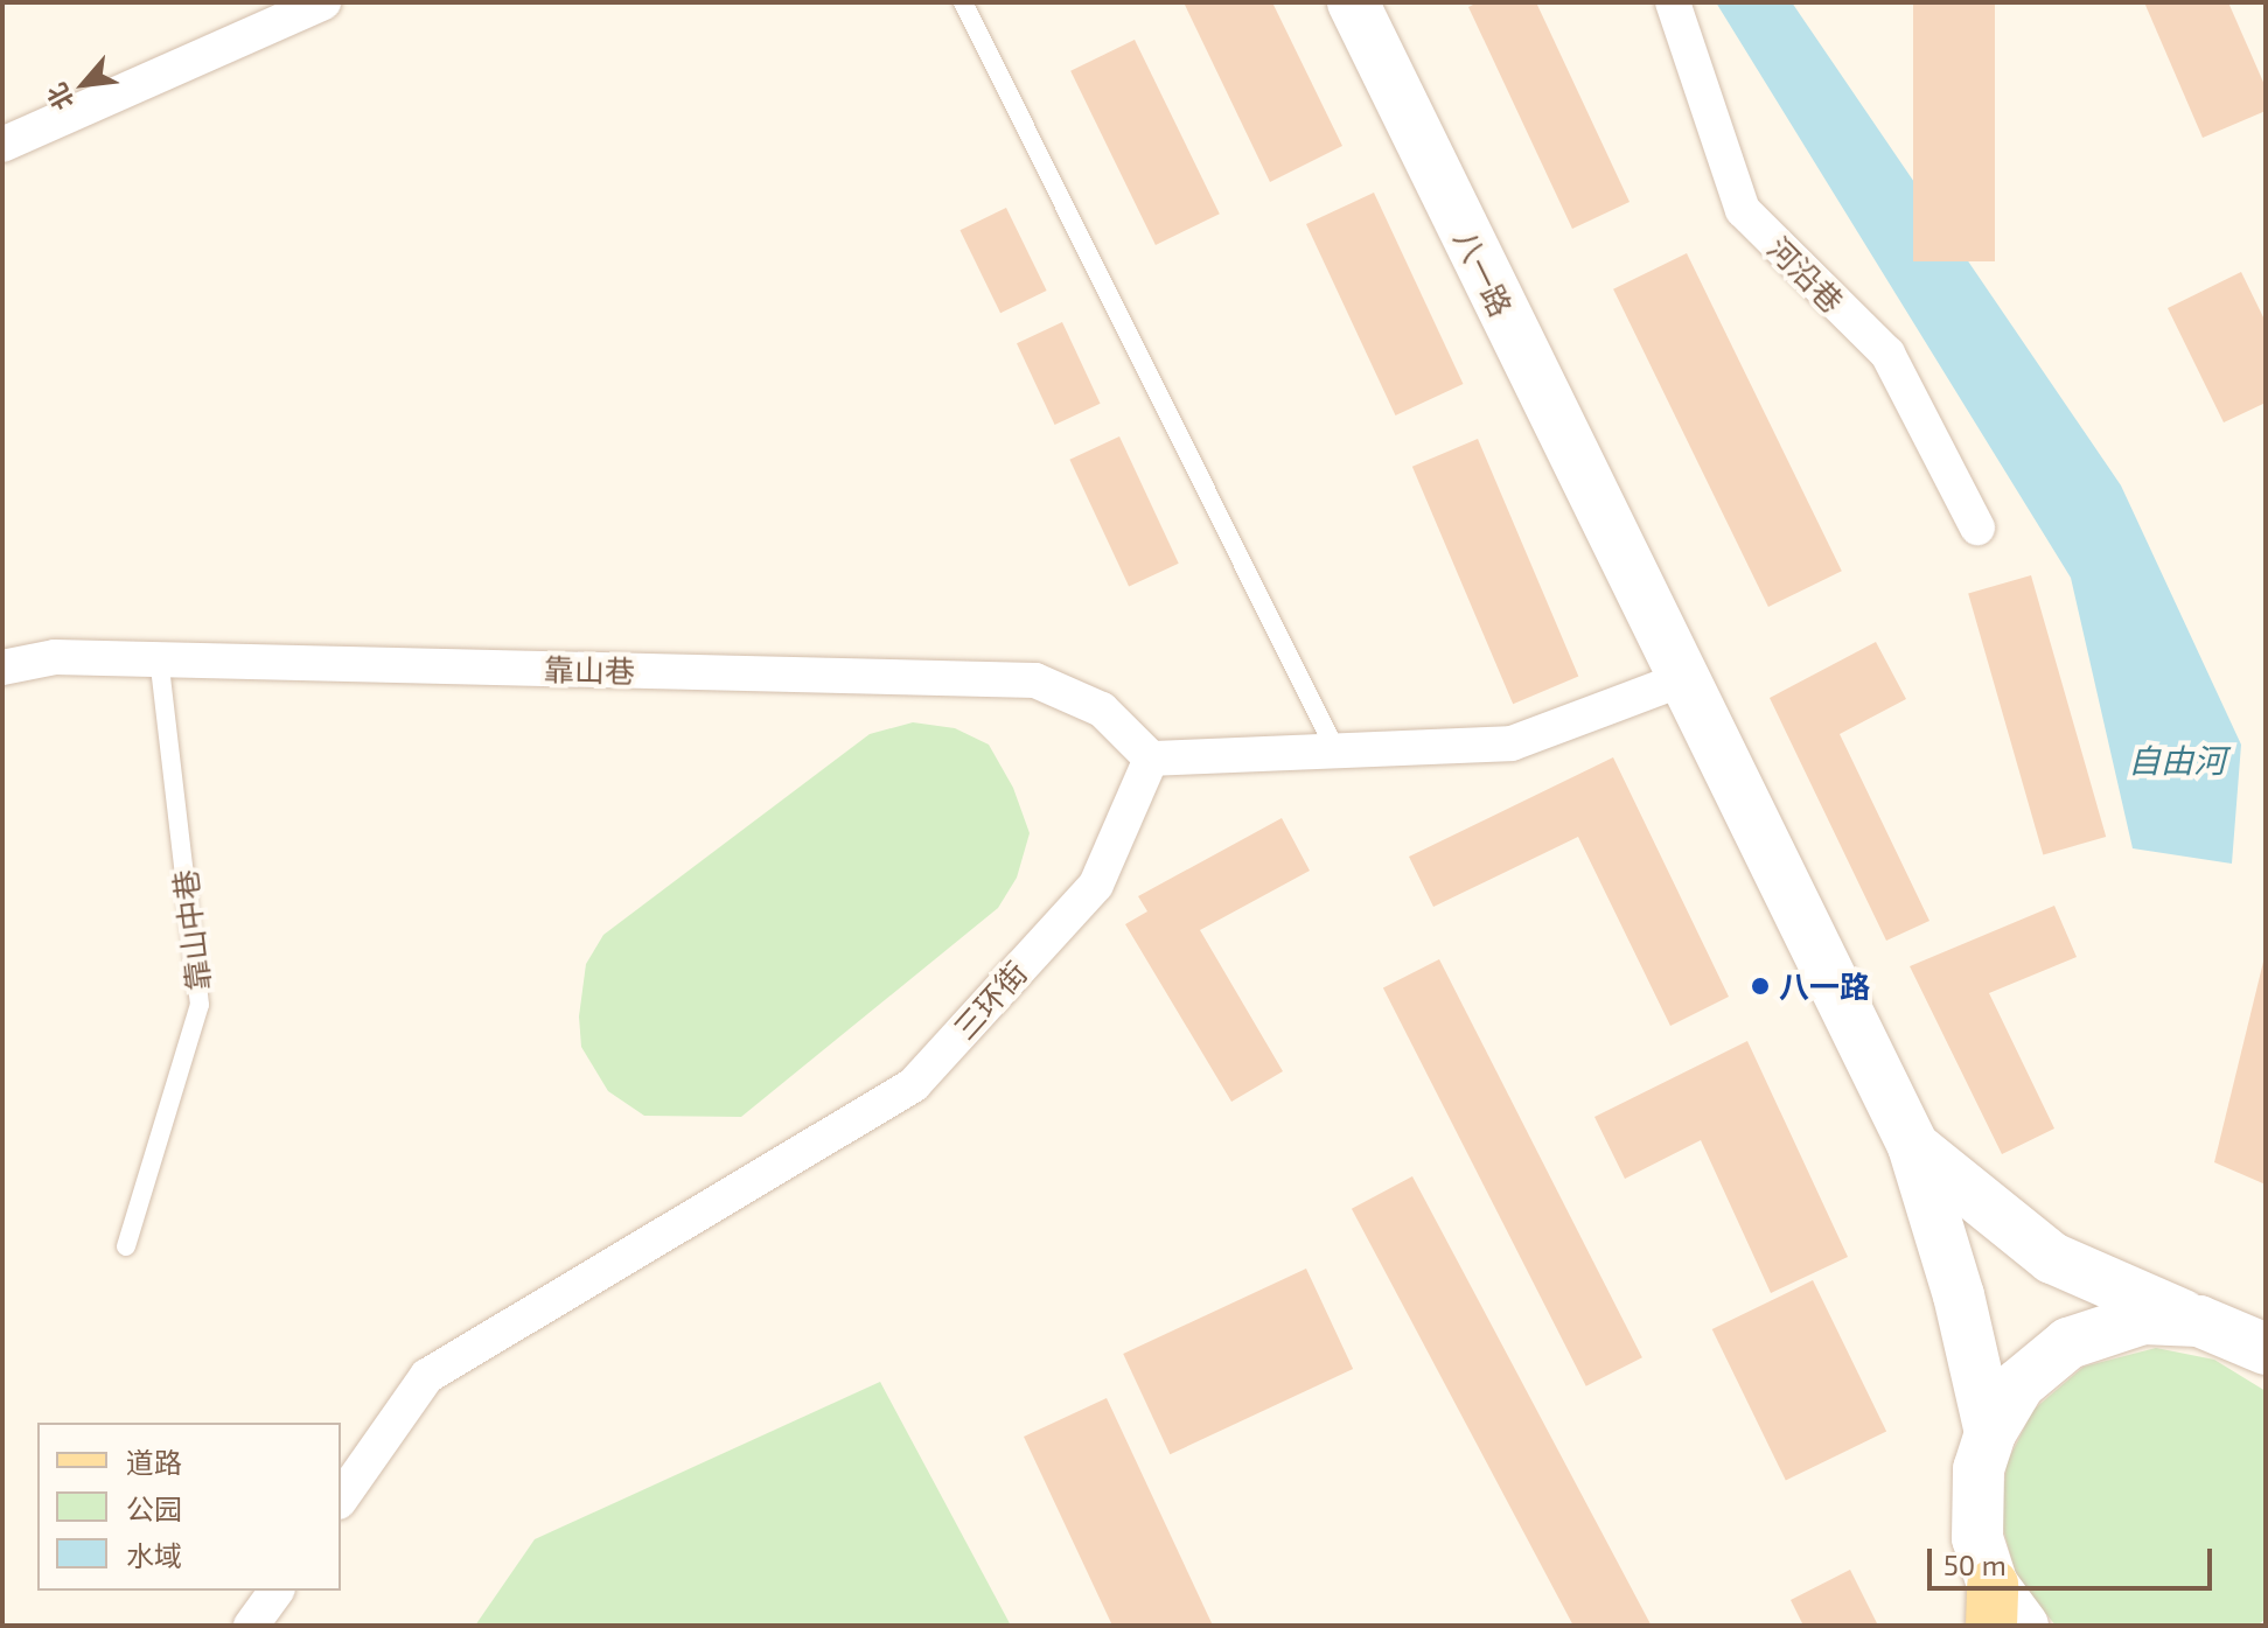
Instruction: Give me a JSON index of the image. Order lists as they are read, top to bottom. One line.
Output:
{"streets":{"main road":["八一路"],"street":["河沿巷","靠山巷","三环街"],"lane":["靠山中巷"]},"crossings":[["靠山巷","靠山中巷"],["靠山巷","三环街"]],"water":["自由河"],"places":["八一路"],"legend":["道路","公园","水域"],"scale_bar":"50 m","north":"bottom left"}
